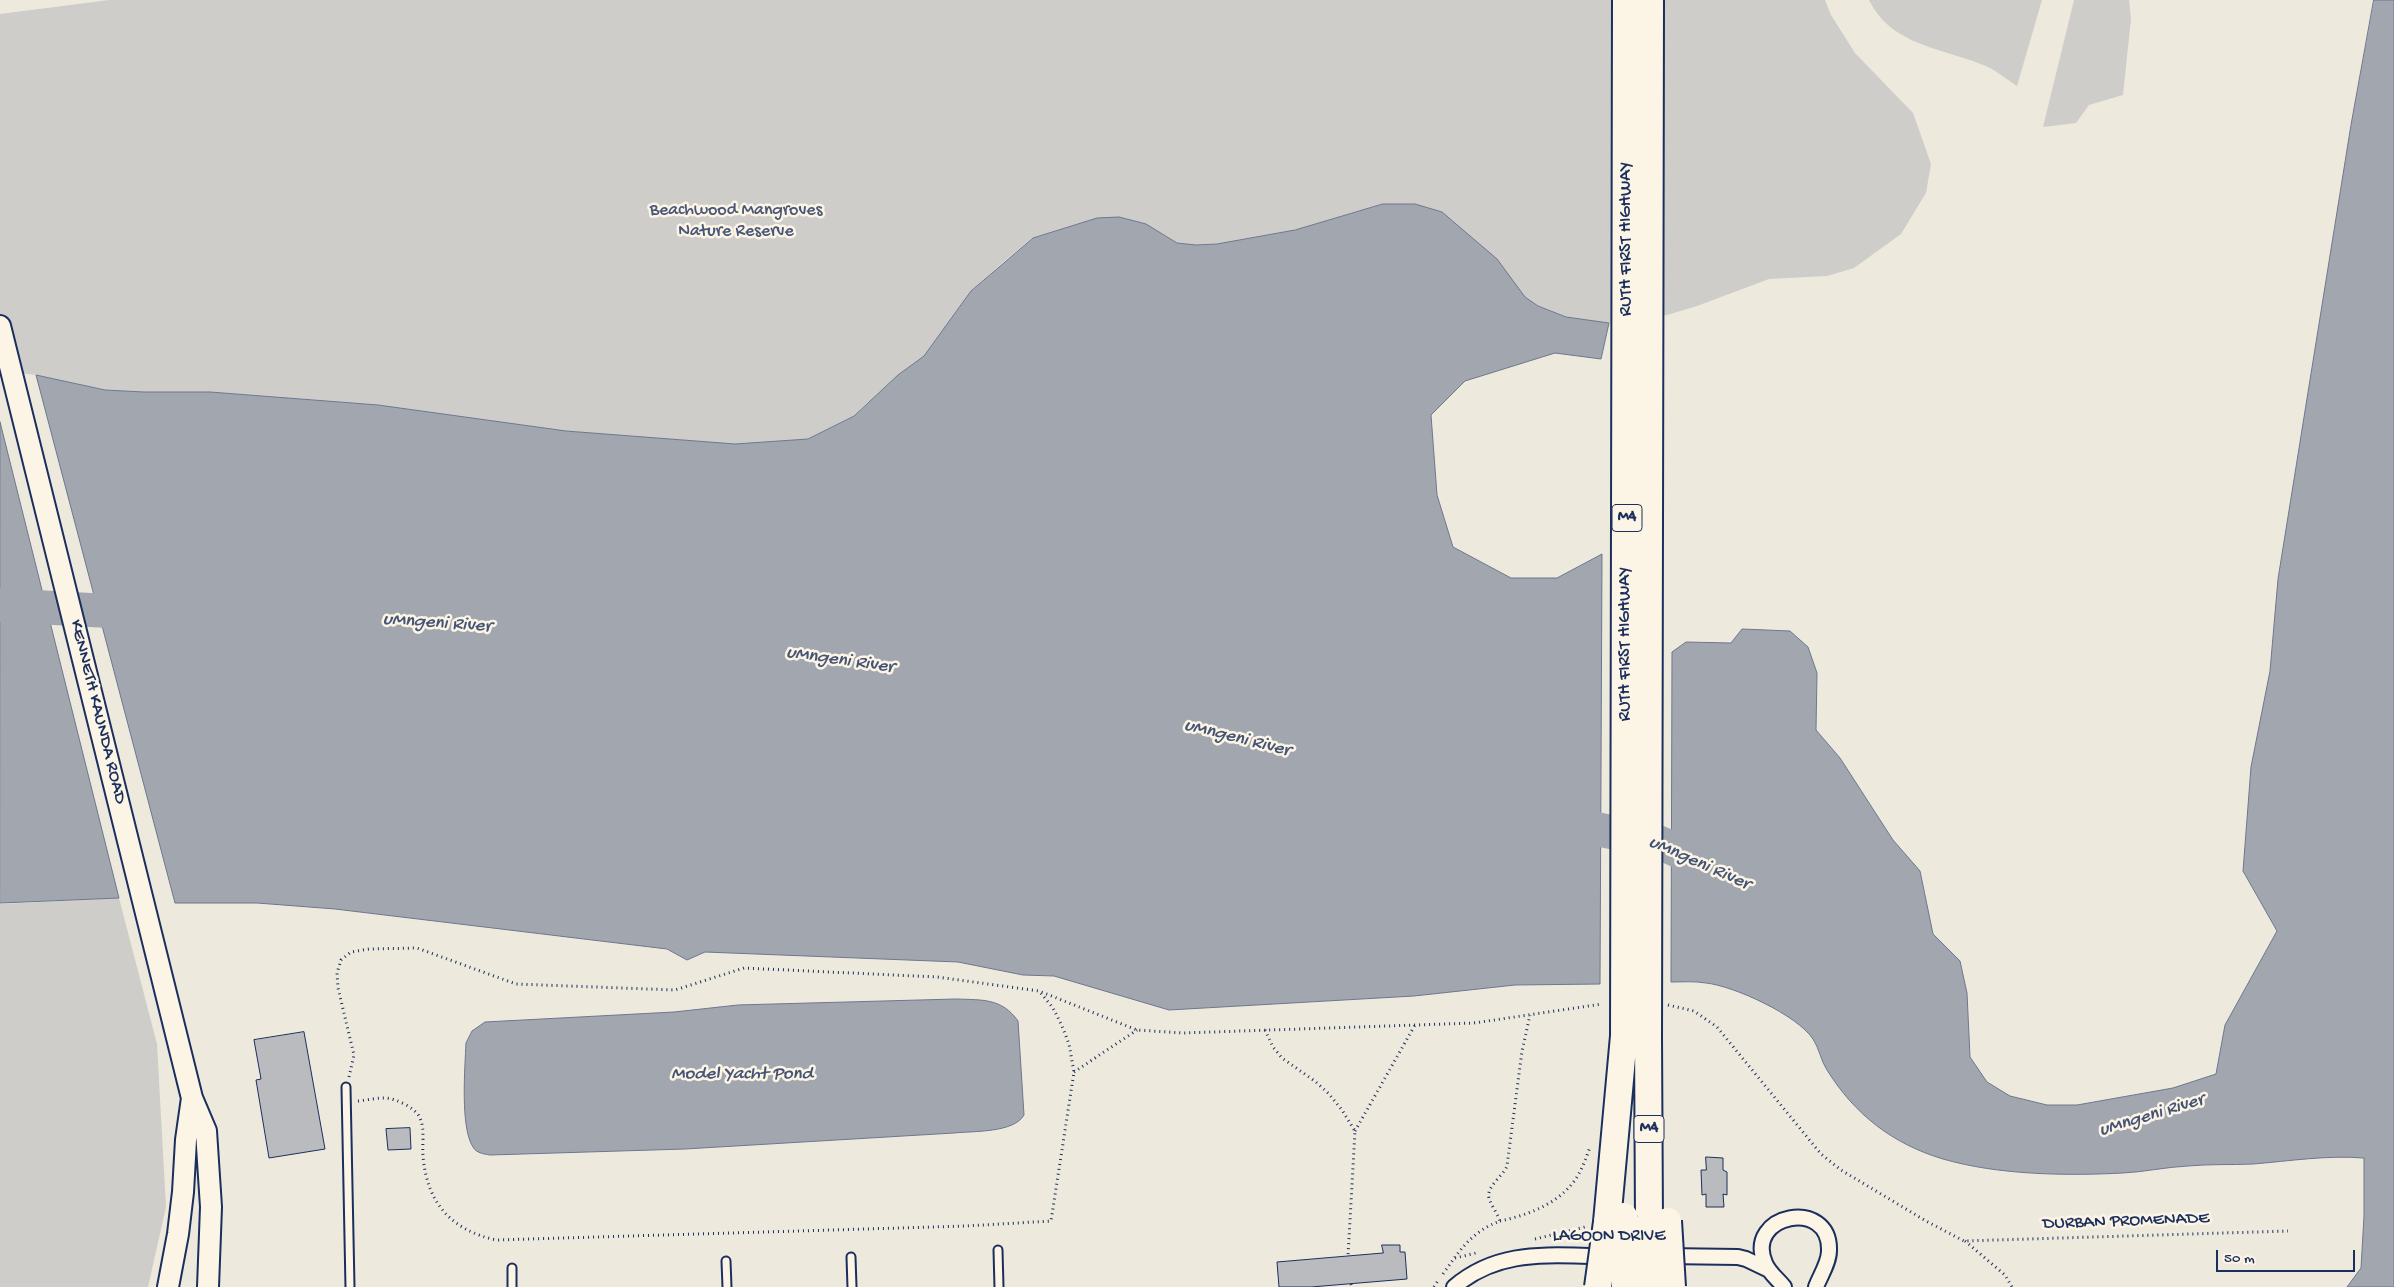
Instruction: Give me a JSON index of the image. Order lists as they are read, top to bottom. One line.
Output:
{"streets":{"highway":["RUTH FIRST HIGHWAY","M4"],"main road":["KENNETH KAUNDA ROAD"],"street":["LAGOON DRIVE"],"path":["DURBAN PROMENADE"]},"water":["uMngeni River","Model Yacht Pond"],"parks":["Beachwood Mangroves Nature Reserve"],"scale_bar":"50 m"}
